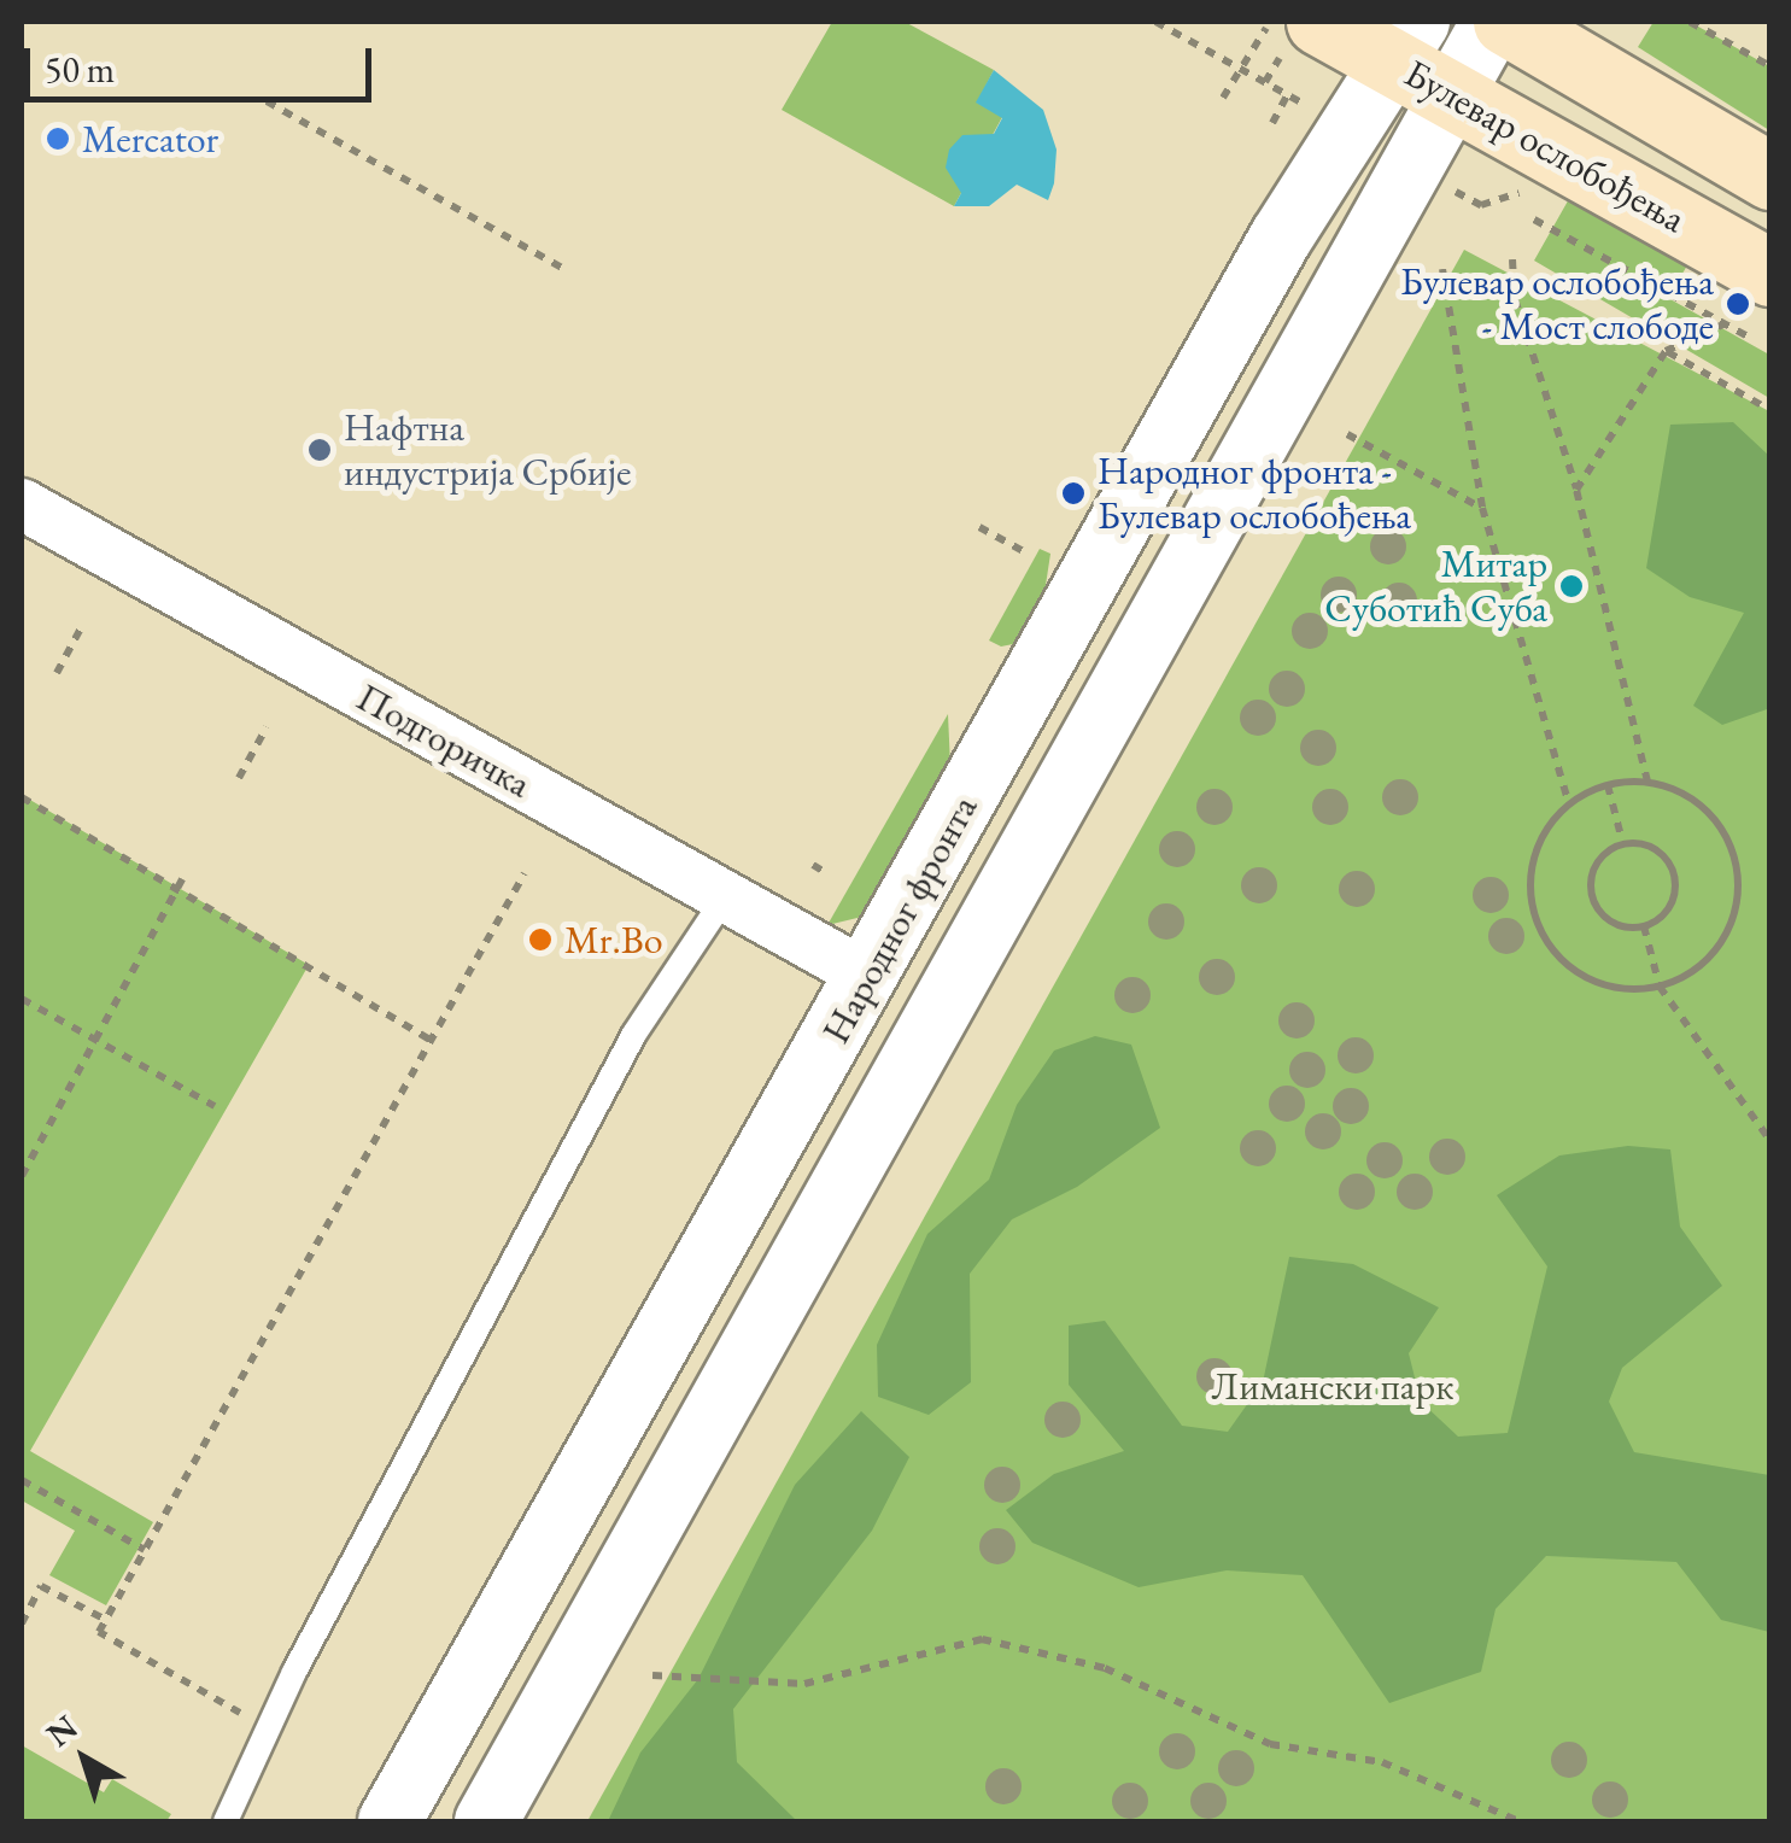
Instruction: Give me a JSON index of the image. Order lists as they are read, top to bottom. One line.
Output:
{"streets":{"main road":["Булевар ослобођења"],"street":["Подгоричка","Народног фронта"]},"crossings":[["Булевар ослобођења","Народног фронта"],["Подгоричка","Народног фронта"]],"parks":["Лимански парк"],"places":["Mercator","Булевар ослобођења - Мост слободе","Нафтна индустрија Србије","Народног фронта - Булевар ослобођења","Митар Суботић Суба","Mr.Bo"],"scale_bar":"50 m","north":"top left"}
